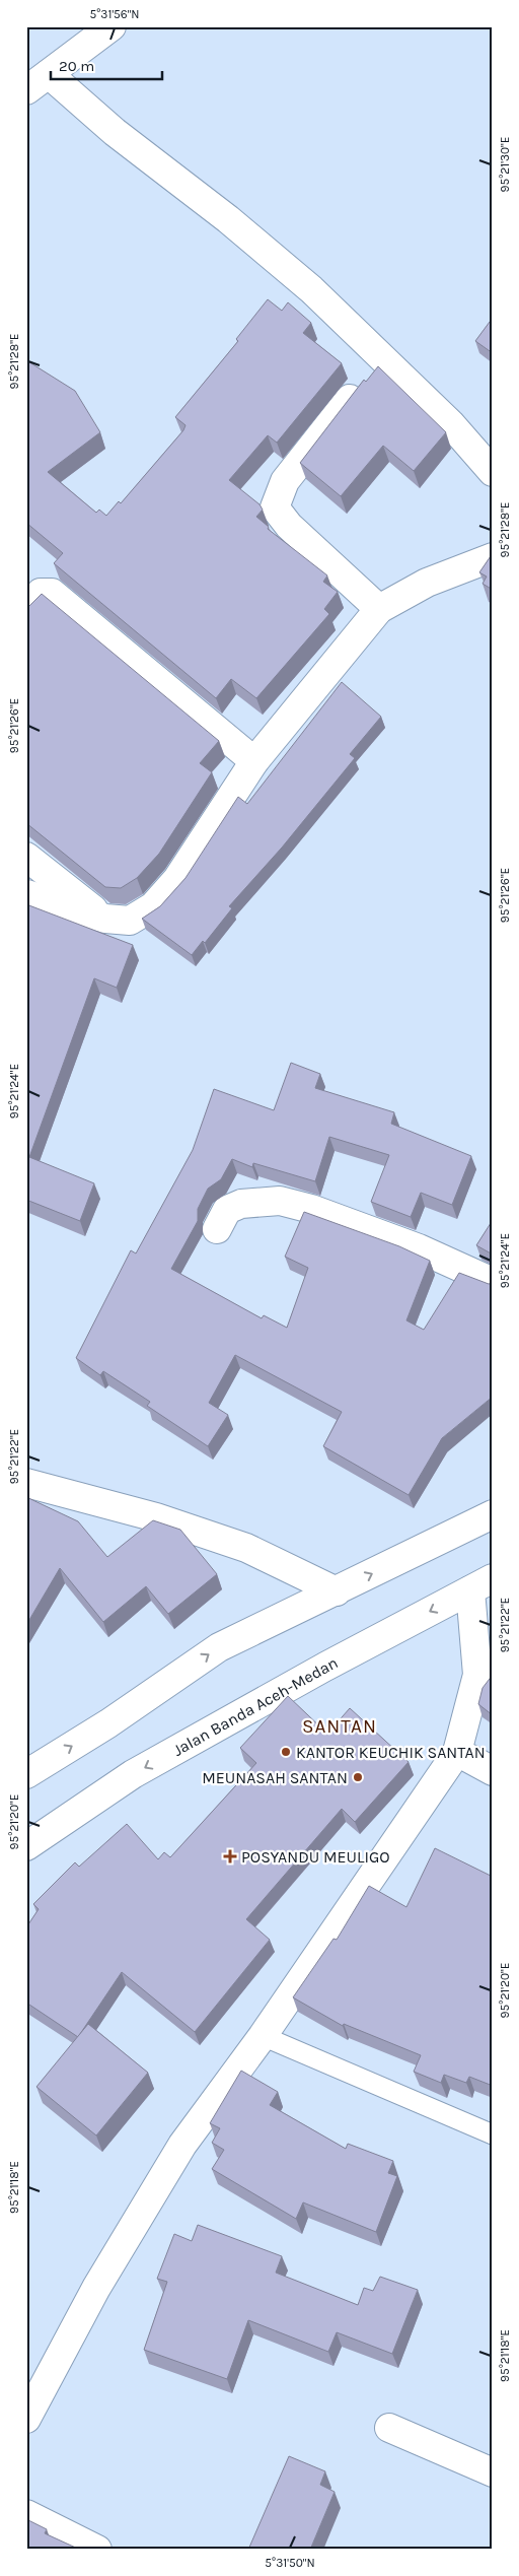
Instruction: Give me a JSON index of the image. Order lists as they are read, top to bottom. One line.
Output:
{"streets":{"main road":["Jalan Banda Aceh-Medan"]},"districts":["SANTAN"],"places":{"other":["KANTOR KEUCHIK SANTAN","MEUNASAH SANTAN"],"health":["POSYANDU MEULIGO"]},"scale_bar":"20 m","coordinates":["5°31'56\"N","95°21'30\"E","95°21'28\"E","95°21'26\"E","95°21'24\"E","95°21'22\"E","95°21'20\"E","95°21'18\"E","5°31'50\"N"]}
